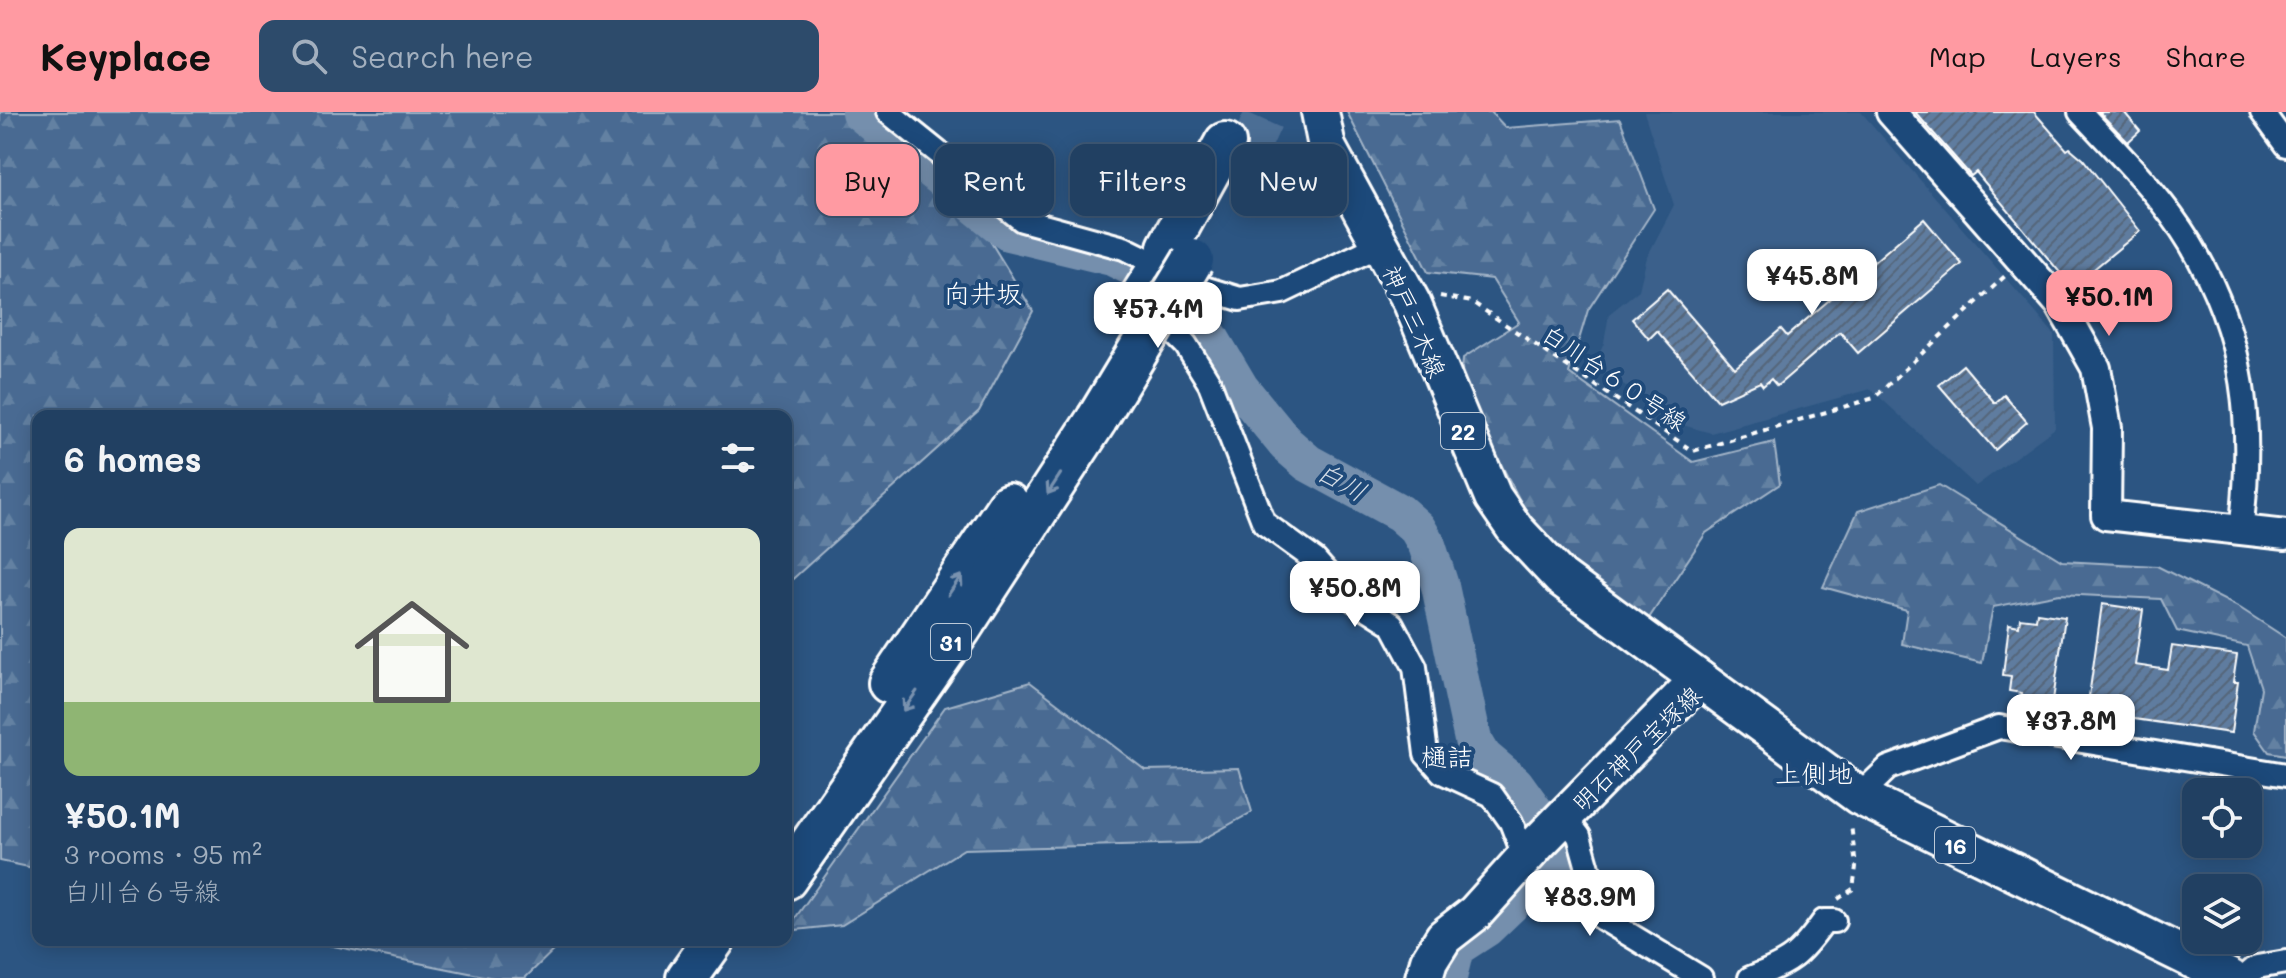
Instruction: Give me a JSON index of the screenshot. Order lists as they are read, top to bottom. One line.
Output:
{"streets":{"highway":["31"],"main road":["神戸三木線","22","明石神戸宝塚線","16"],"path":["白川台６０号線"]},"crossings":[["神戸三木線","明石神戸宝塚線"]],"districts":["向井坂","樋詰","上側地"],"water":["白川"],"page":{"header":"Keyplace","search":"Search here","nav":["Map","Layers","Share"],"chip":["Buy","Rent","Filters","New"],"price":["¥45.8M","¥50.1M","¥57.4M","¥50.8M","¥37.8M","¥83.9M"],"heading":"6 homes","list":[{"name":"¥50.1M","note":"3 rooms · 95 m² · 白川台６号線"}]}}
